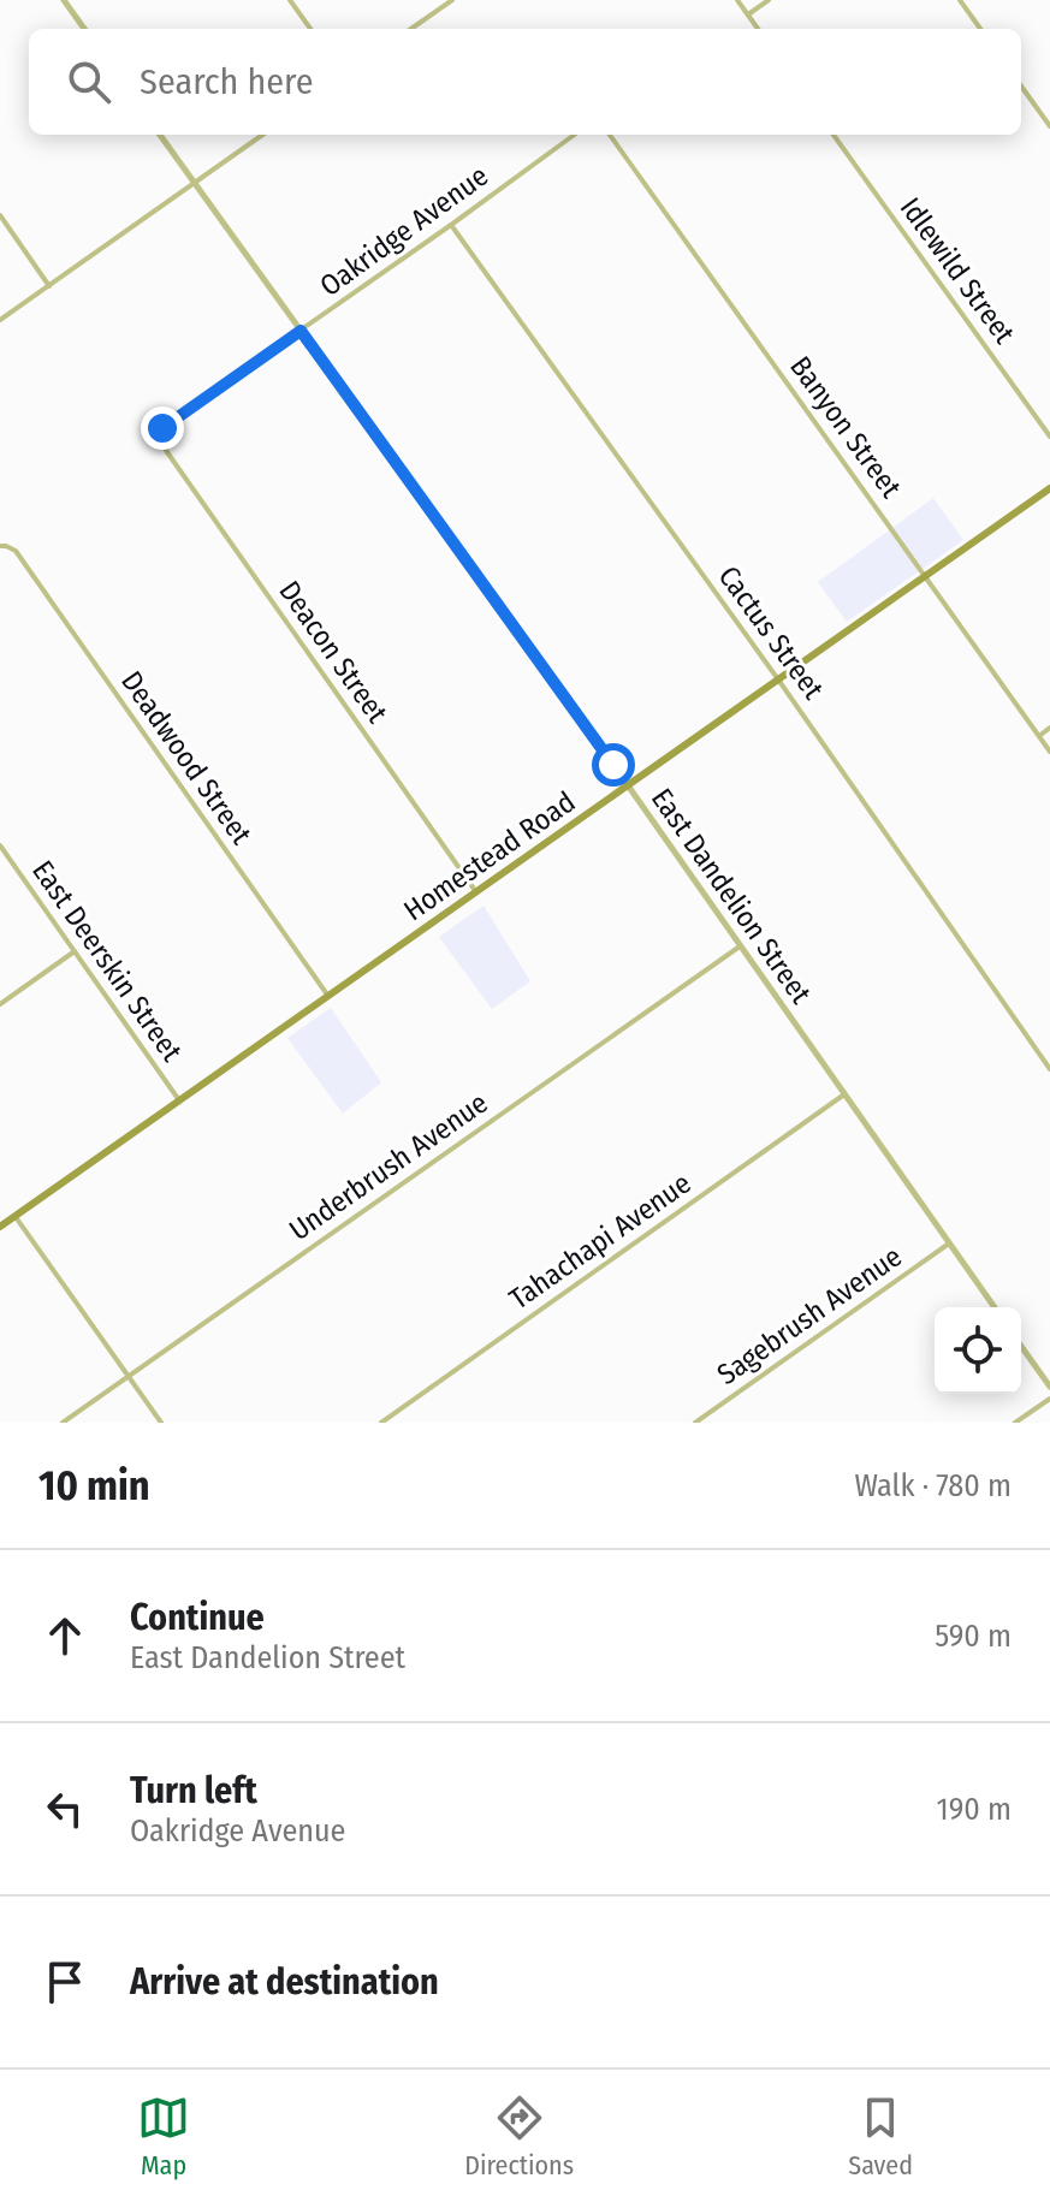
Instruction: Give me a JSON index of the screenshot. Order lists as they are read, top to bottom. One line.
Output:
{"streets":{"main road":["Homestead Road"],"street":["Oakridge Avenue","Idlewild Street","Banyon Street","Cactus Street","Deacon Street","Deadwood Street","East Dandelion Street","East Deerskin Street","Underbrush Avenue","Tahachapi Avenue","Sagebrush Avenue"]},"crossings":[["Oakridge Avenue","Cactus Street"],["Oakridge Avenue","Deacon Street"],["Oakridge Avenue","East Dandelion Street"],["Banyon Street","Homestead Road"],["Cactus Street","Homestead Road"],["Deacon Street","Homestead Road"],["Deadwood Street","Homestead Road"],["Homestead Road","East Dandelion Street"],["Homestead Road","East Deerskin Street"],["East Dandelion Street","Underbrush Avenue"],["East Dandelion Street","Tahachapi Avenue"],["East Dandelion Street","Sagebrush Avenue"]],"page":{"search":"Search here","heading":["10 min","Walk · 780 m"],"list":[["Continue","East Dandelion Street","590 m"],["Turn left","Oakridge Avenue","190 m"],"Arrive at destination"],"nav":["Map","Directions","Saved"]}}
